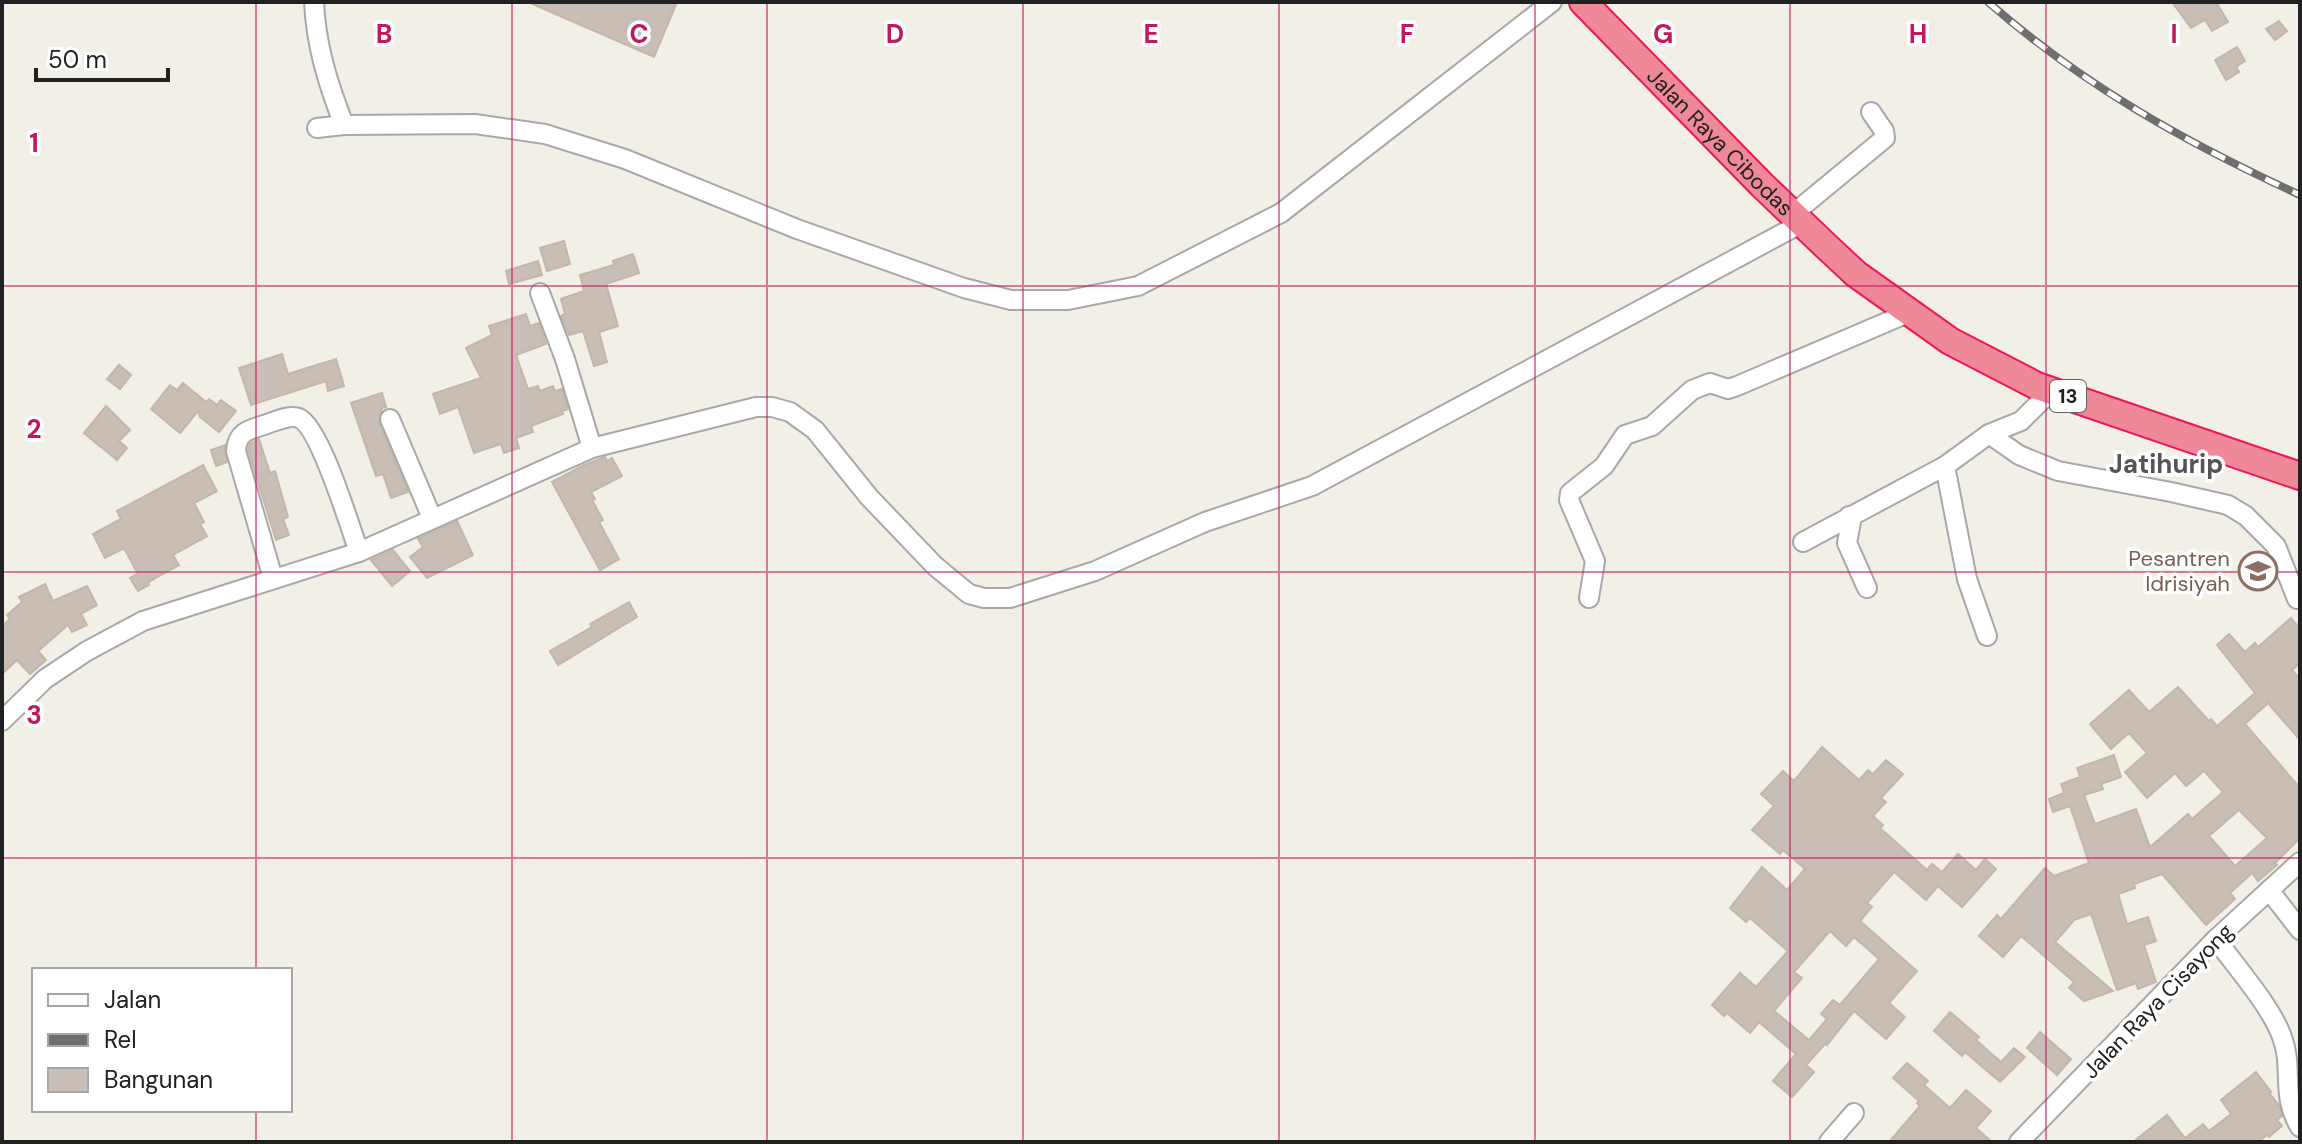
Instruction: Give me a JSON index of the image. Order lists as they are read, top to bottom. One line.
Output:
{"streets":{"highway":["Jalan Raya Cibodas","13"],"street":["Jalan Raya Cisayong"]},"crossings":[["Jalan Raya Cibodas","13"]],"districts":["Jatihurip"],"places":{"school or university":["Pesantren Idrisiyah"]},"legend":["Jalan","Rel","Bangunan"],"scale_bar":"50 m","grid":{"columns":["B","C","D","E","F","G","H","I"],"rows":["1","2","3"]}}
